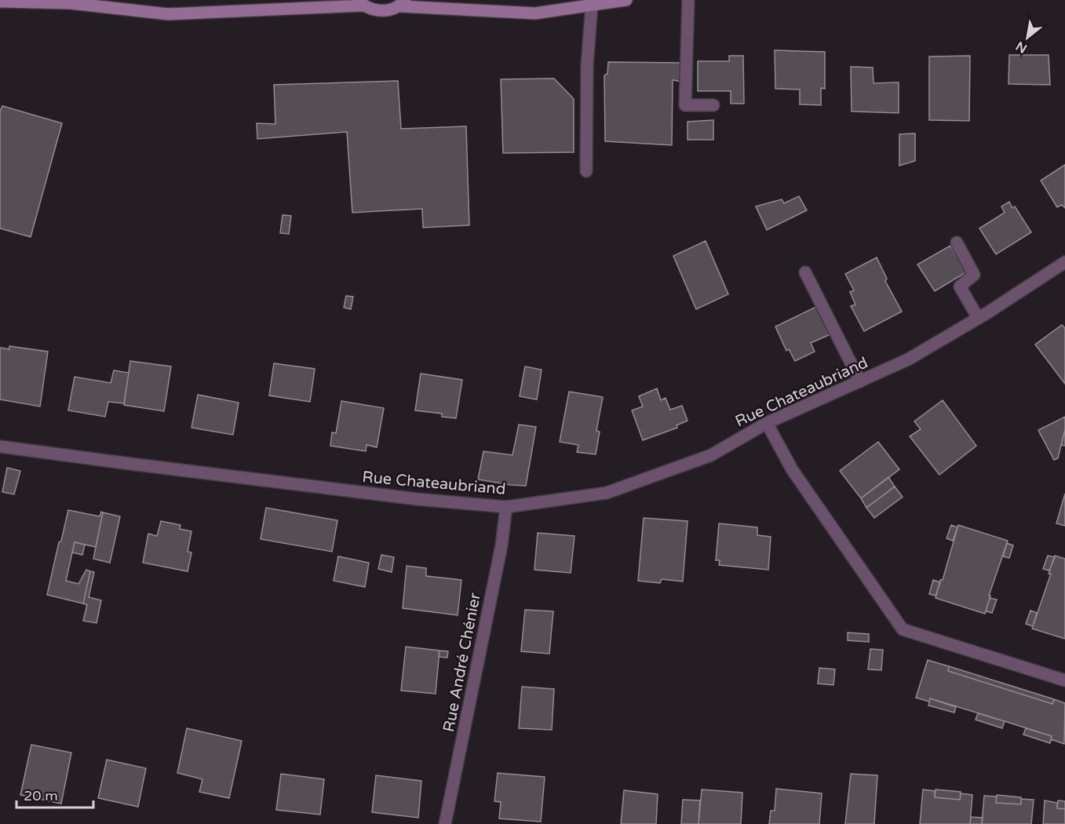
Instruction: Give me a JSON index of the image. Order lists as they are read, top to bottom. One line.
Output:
{"streets":{"street":["Rue Chateaubriand","Rue André Chénier"]},"crossings":[["Rue Chateaubriand","Rue André Chénier"]],"scale_bar":"20 m","north":"bottom left"}
